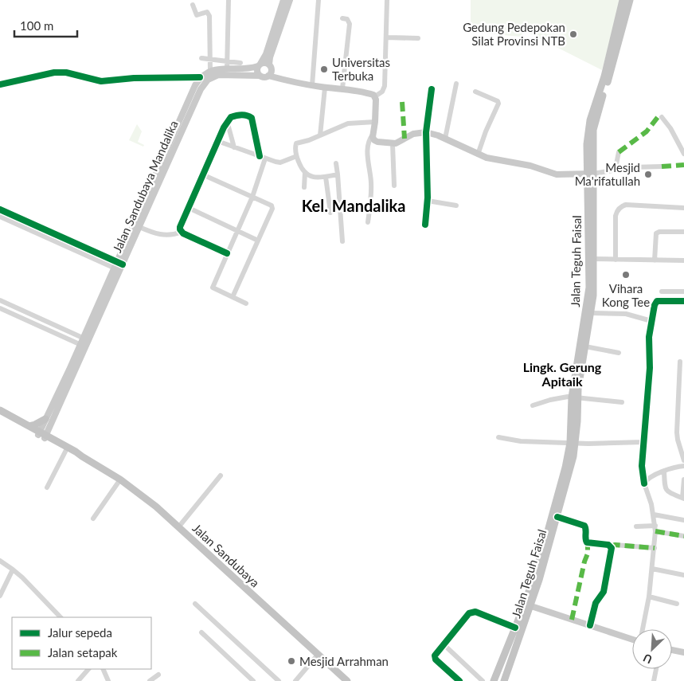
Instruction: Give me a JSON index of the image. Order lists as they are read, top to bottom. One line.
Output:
{"streets":{"highway":["Jalan Teguh Faisal","Jalan Sandubaya"],"main road":["Jalan Sandubaya Mandalika"]},"crossings":[["Jalan Sandubaya Mandalika","Jalan Sandubaya"]],"districts":["Kel. Mandalika","Lingk. Gerung Apitaik"],"places":["Gedung Pedepokan Silat Provinsi NTB","Universitas Terbuka","Mesjid Ma'rifatullah","Vihara Kong Tee","Mesjid Arrahman"],"legend":["Jalur sepeda","Jalan setapak"],"scale_bar":"100 m","north":"bottom left"}
